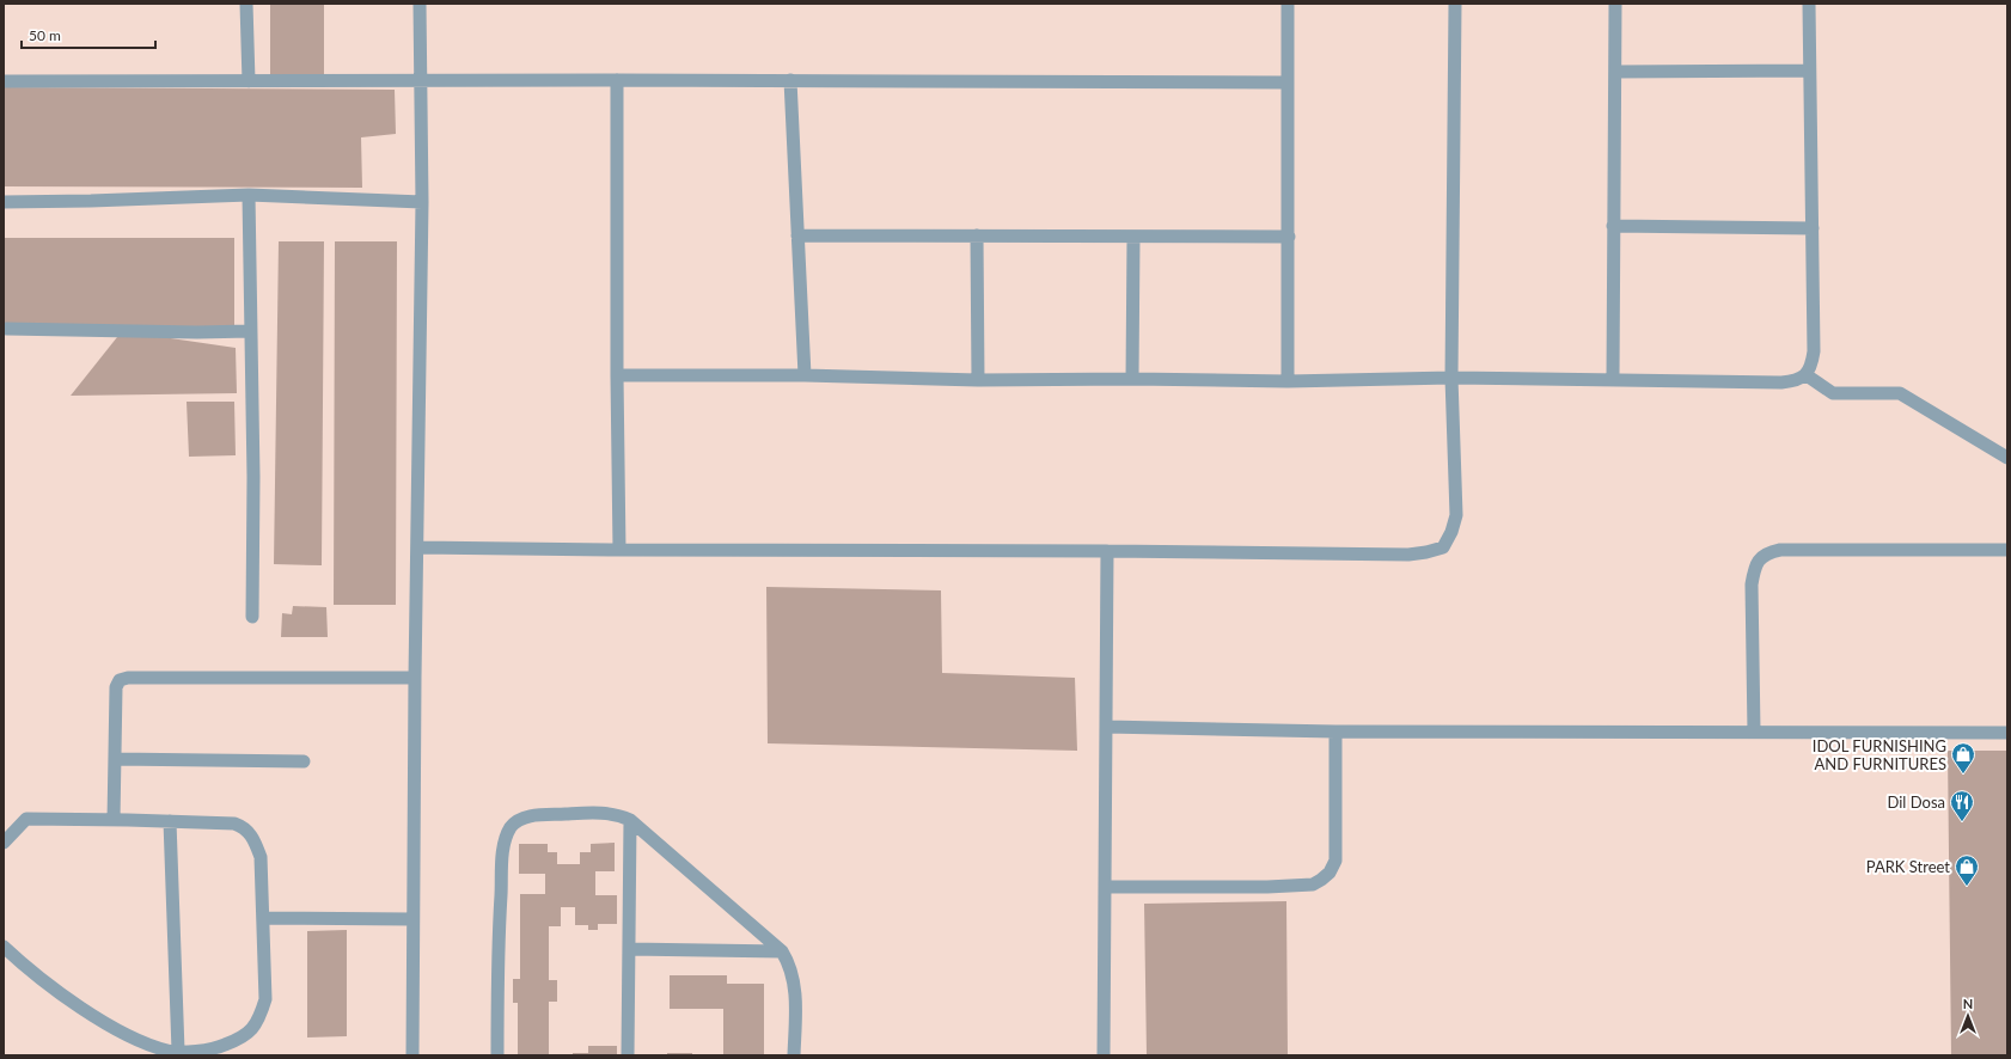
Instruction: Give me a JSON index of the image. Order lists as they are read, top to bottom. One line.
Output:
{"places":{"shop":["IDOL FURNISHING AND FURNITURES","PARK Street"],"restaurant":["Dil Dosa"]},"scale_bar":"50 m","north":"top"}
